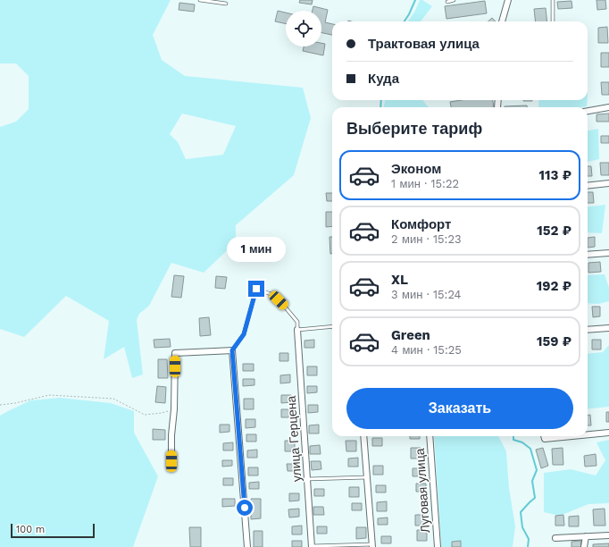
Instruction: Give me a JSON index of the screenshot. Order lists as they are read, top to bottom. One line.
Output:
{"streets":{"street":["улица Герцена","Луговая улица"]},"scale_bar":"100 m","page":{"banner":["Трактовая улица","Куда"],"heading":"Выберите тариф","list":[{"name":"Эконом","note":"1 мин · 15:22","value":"113 ₽"},{"name":"Комфорт","note":"2 мин · 15:23","value":"152 ₽"},{"name":"XL","note":"3 мин · 15:24","value":"192 ₽"},{"name":"Green","note":"4 мин · 15:25","value":"159 ₽"}],"bubble":"1 мин","buttons":"Заказать","scale":"100 m"}}
